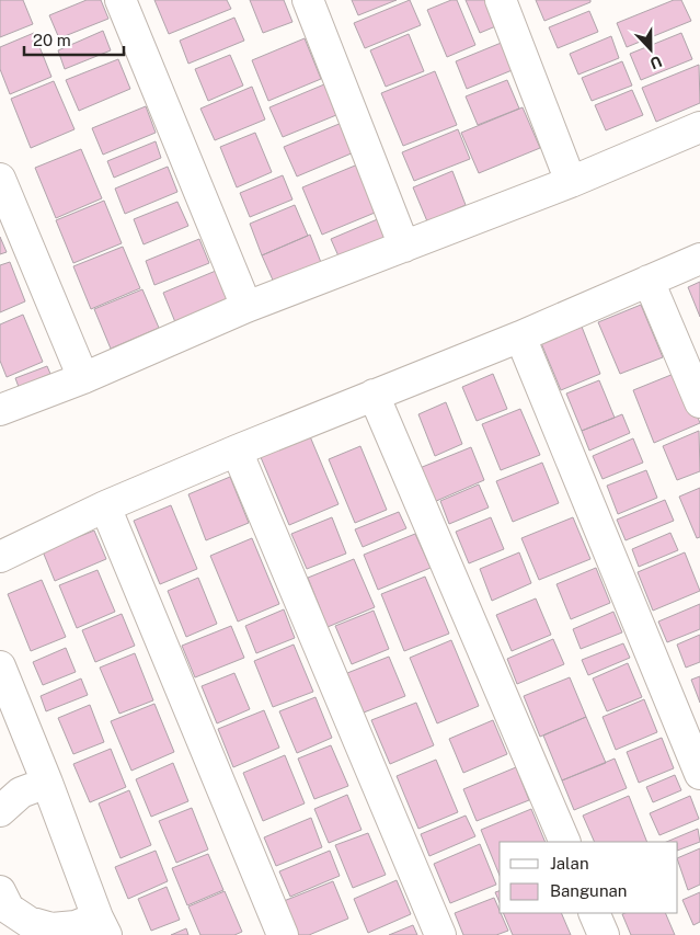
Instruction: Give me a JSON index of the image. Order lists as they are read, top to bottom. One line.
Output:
{"legend":["Jalan","Bangunan"],"scale_bar":"20 m","north":"bottom"}
